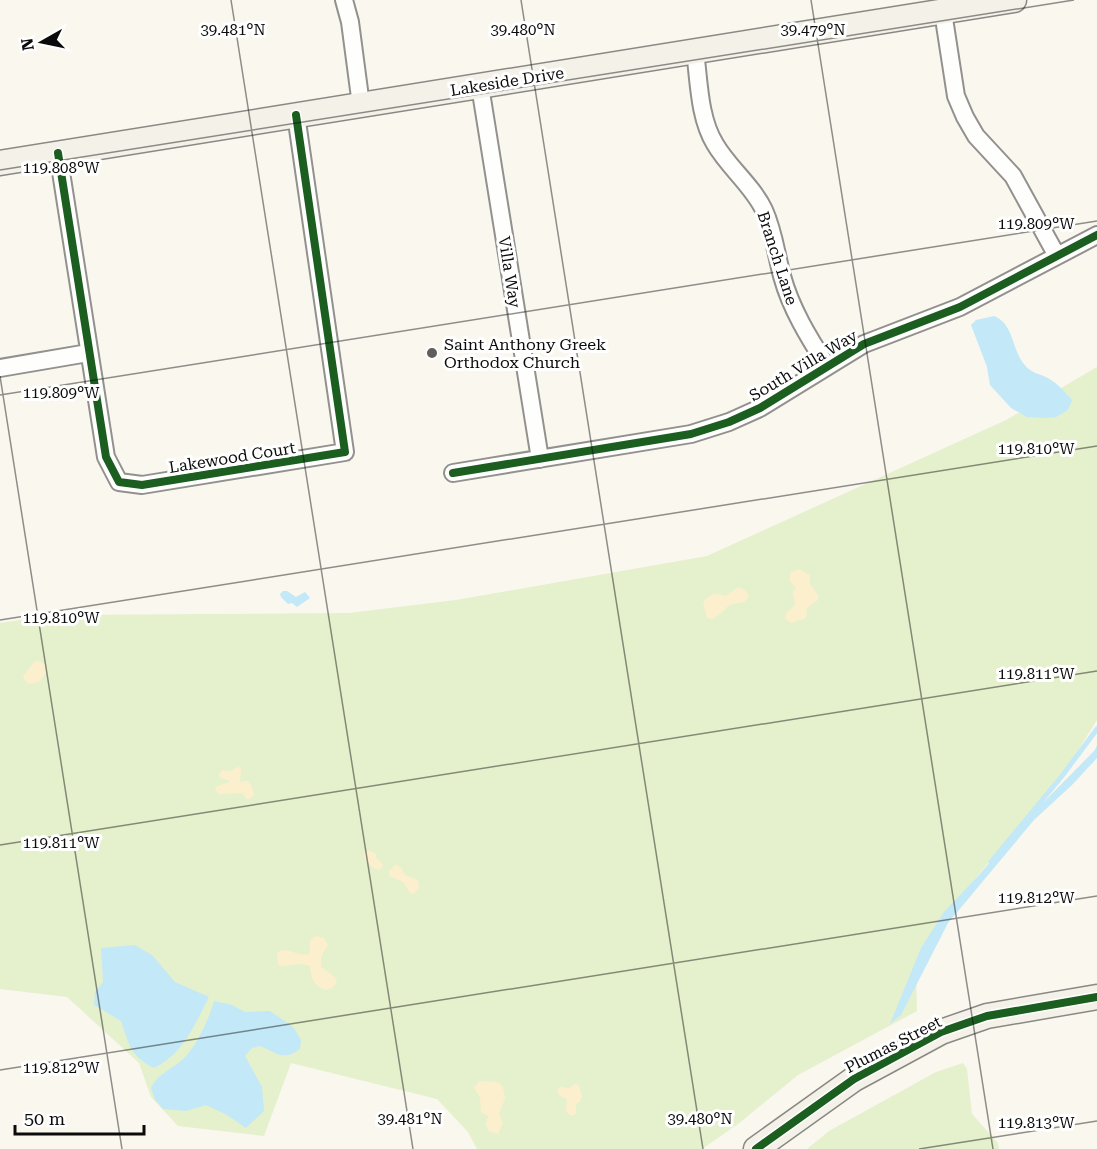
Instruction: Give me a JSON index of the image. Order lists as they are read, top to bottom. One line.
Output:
{"streets":{"main road":["Lakeside Drive","Plumas Street"],"street":["Branch Lane","Villa Way","South Villa Way","Lakewood Court"]},"crossings":[["Lakeside Drive","Branch Lane"],["Lakeside Drive","Villa Way"],["Lakeside Drive","Lakewood Court"],["Branch Lane","South Villa Way"],["Villa Way","South Villa Way"]],"places":["Saint Anthony Greek Orthodox Church"],"scale_bar":"50 m","north":"left","coordinates":["39.481°N","39.480°N","39.479°N","119.808°W","119.809°W","119.810°W","119.811°W","119.812°W","119.813°W"]}
